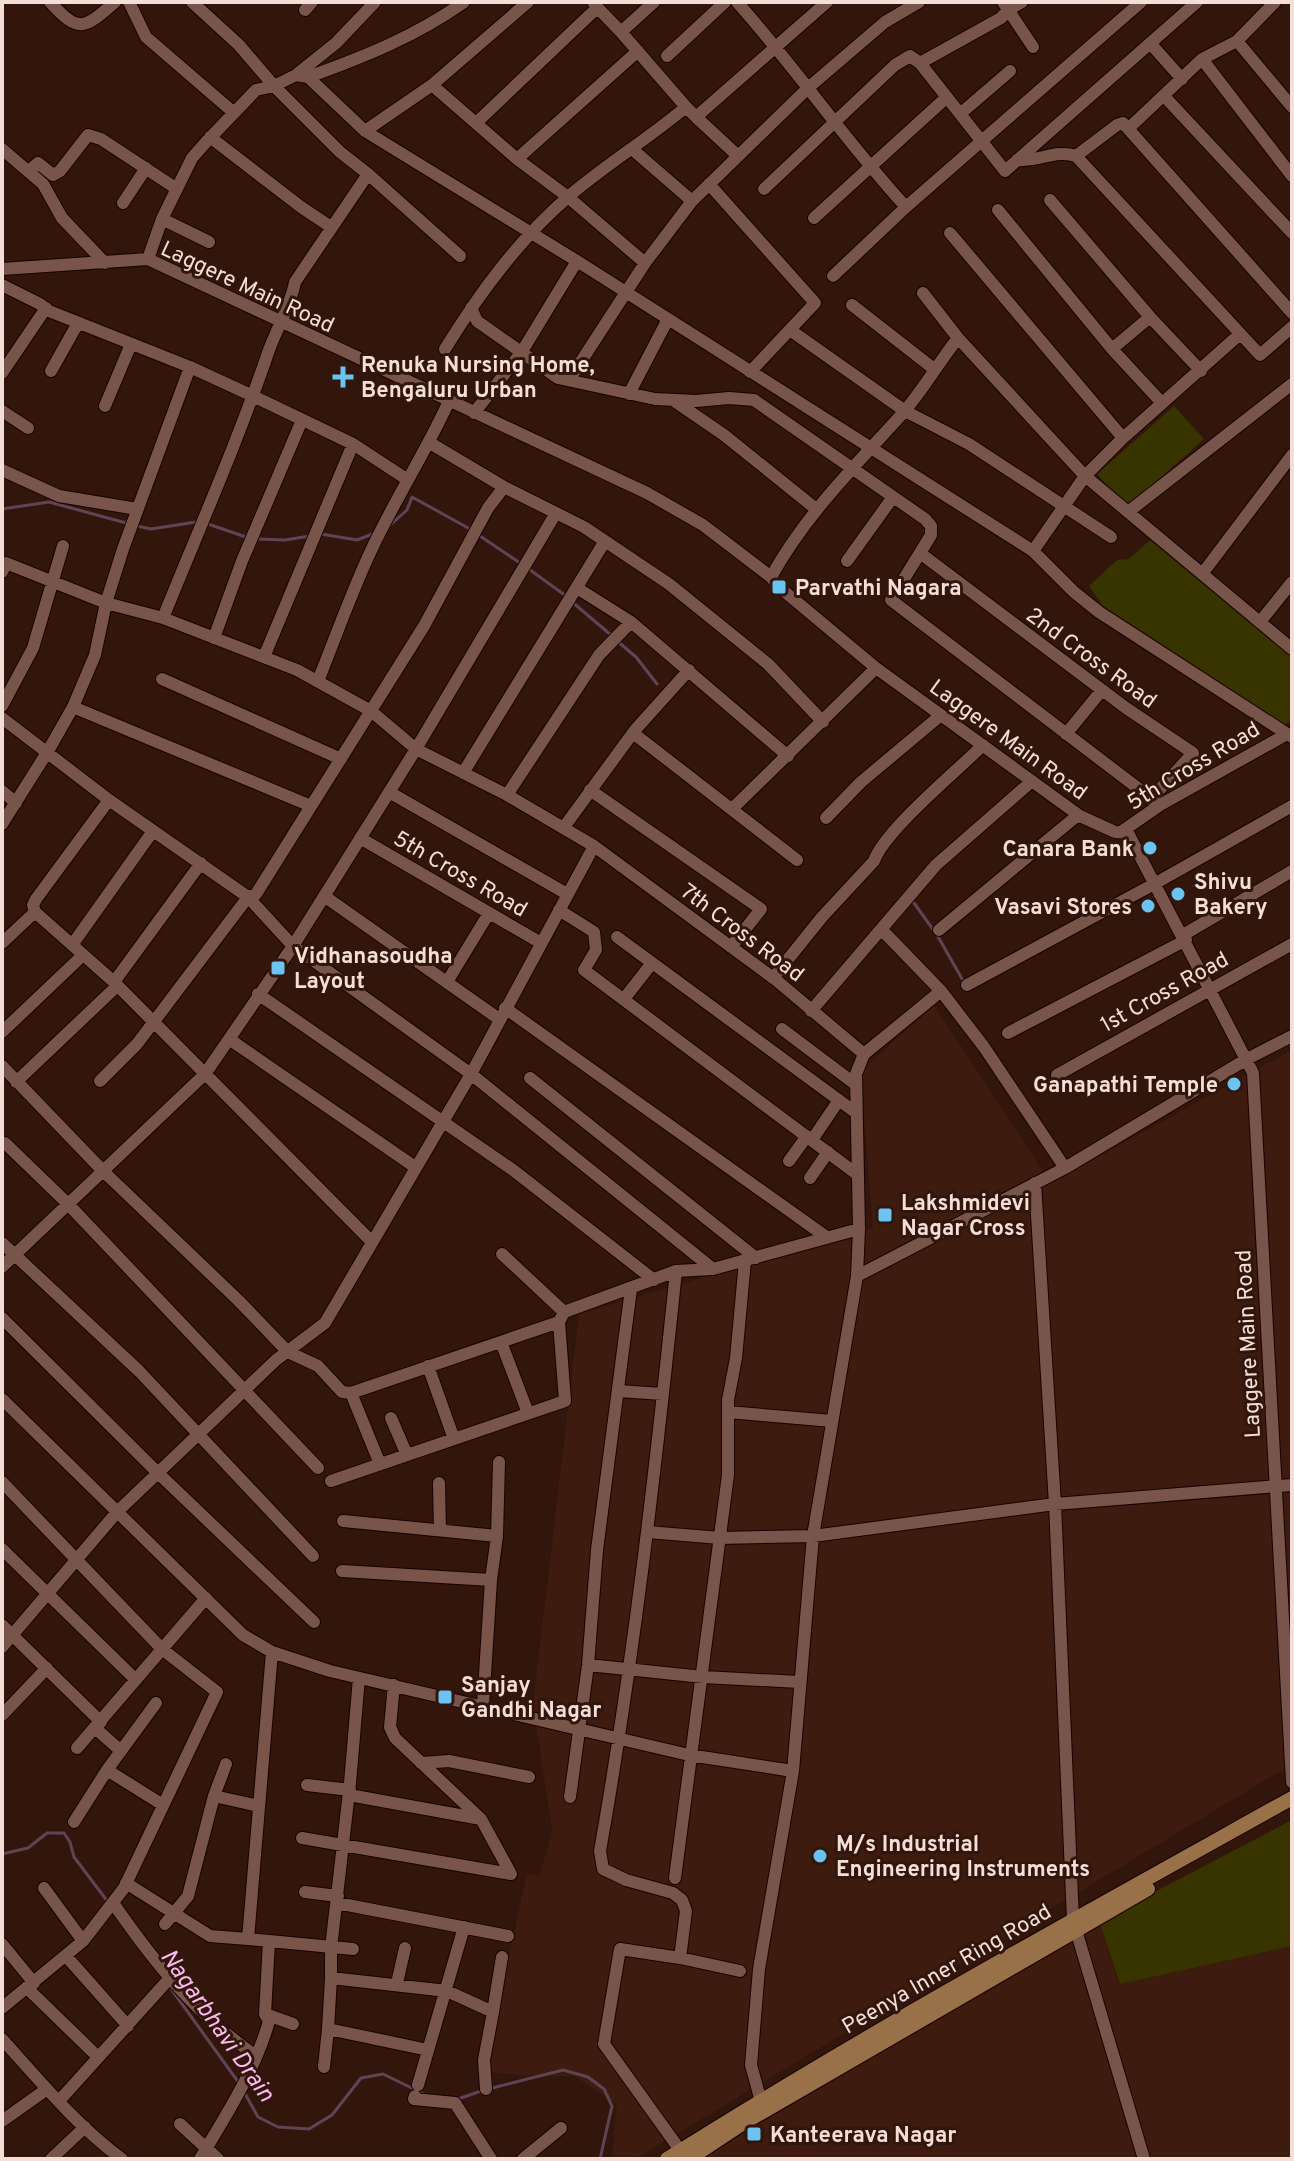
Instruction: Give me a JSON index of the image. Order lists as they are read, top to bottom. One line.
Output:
{"streets":{"main road":["Peenya Inner Ring Road"],"street":["Laggere Main Road","2nd Cross Road","5th Cross Road","7th Cross Road","1st Cross Road"]},"crossings":[["Laggere Main Road","5th Cross Road"],["Laggere Main Road","1st Cross Road"],["2nd Cross Road","5th Cross Road"]],"water":["Nagarbhavi Drain"],"places":{"health":["Renuka Nursing Home, Bengaluru Urban"],"transit":["Parvathi Nagara","Vidhanasoudha Layout","Lakshmidevi Nagar Cross","Sanjay Gandhi Nagar","Kanteerava Nagar"],"other":["Canara Bank","Shivu Bakery","Vasavi Stores","Ganapathi Temple","M/s Industrial Engineering Instruments"]}}
